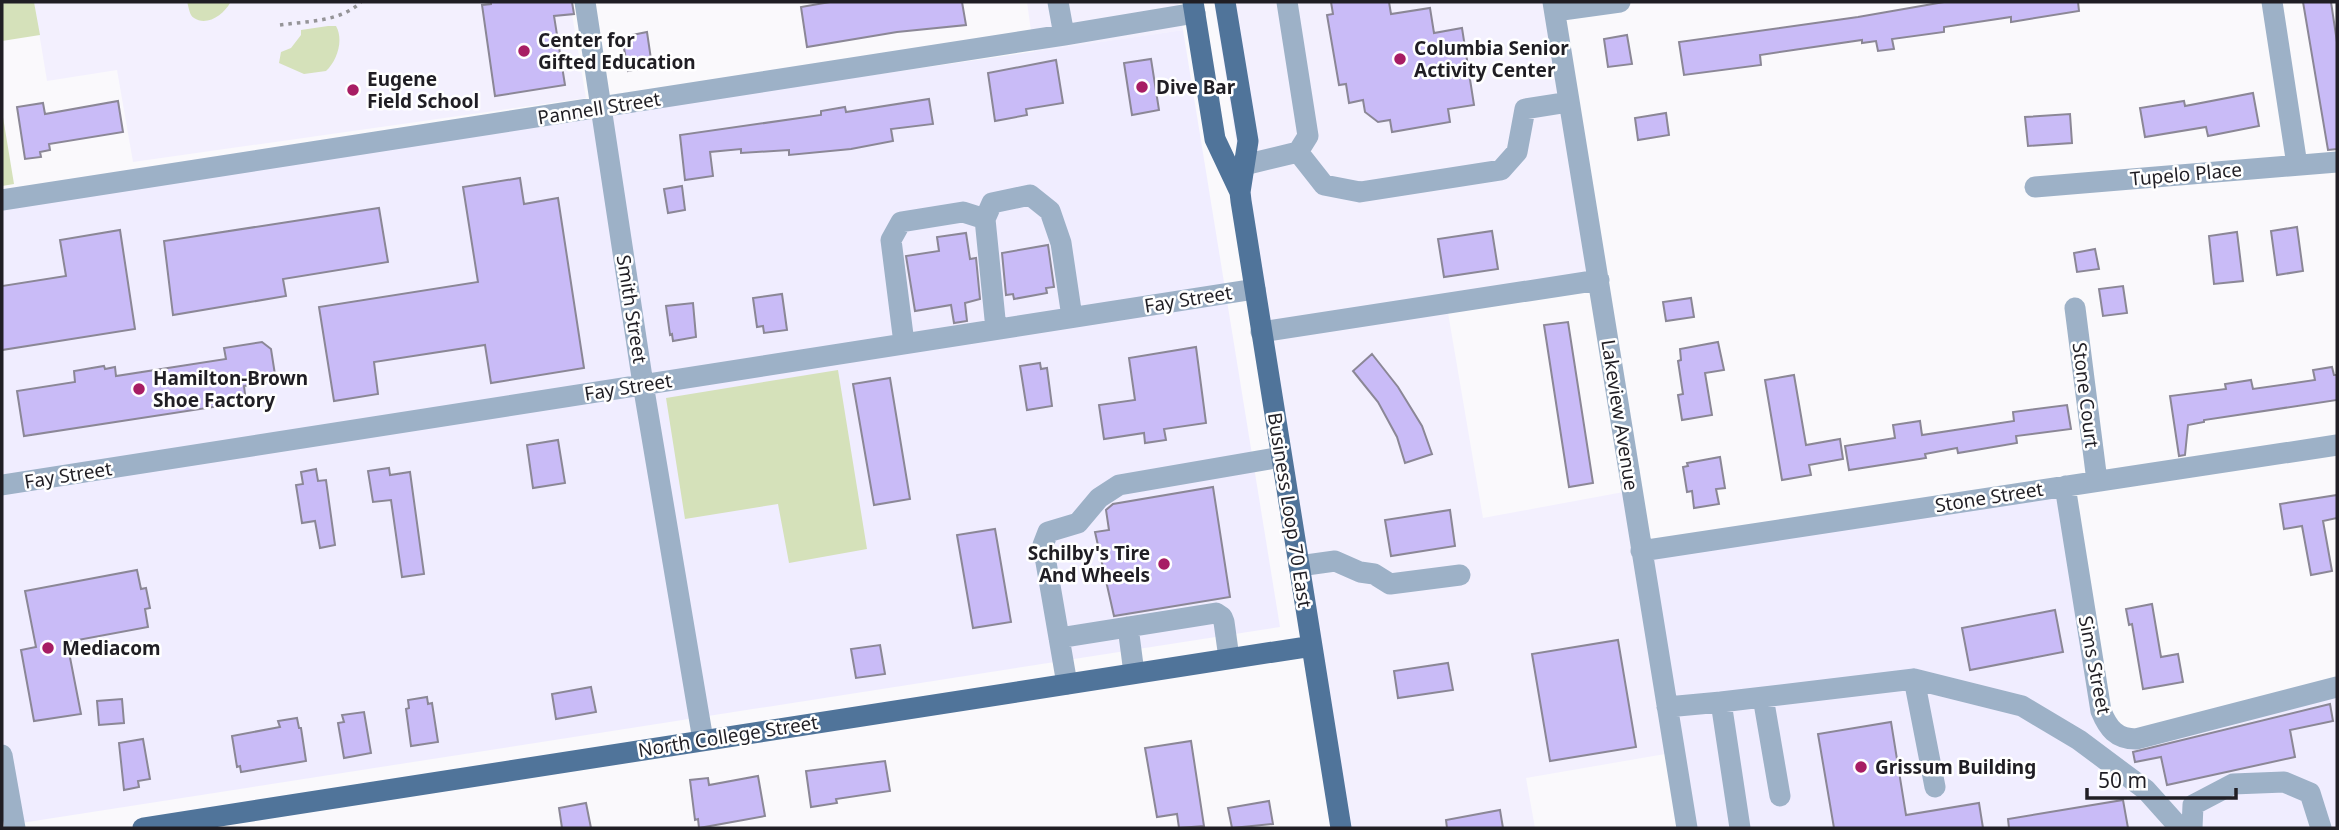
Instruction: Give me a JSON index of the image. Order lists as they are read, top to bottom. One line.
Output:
{"streets":{"main road":["Business Loop 70 East","North College Street"],"street":["Pannell Street","Tupelo Place","Fay Street","Smith Street","Stone Court","Lakeview Avenue","Stone Street","Sims Street"]},"crossings":[["Pannell Street","Smith Street"],["Pannell Street","Business Loop 70 East"],["Fay Street","Smith Street"],["Fay Street","Business Loop 70 East"],["Smith Street","North College Street"],["Stone Court","Stone Street"],["Lakeview Avenue","Stone Street"],["Stone Street","Sims Street"],["Business Loop 70 East","North College Street"]],"places":["Center for Gifted Education","Columbia Senior Activity Center","Dive Bar","Eugene Field School","Hamilton-Brown Shoe Factory","Schilby's Tire And Wheels","Mediacom","Grissum Building"],"scale_bar":"50 m"}
